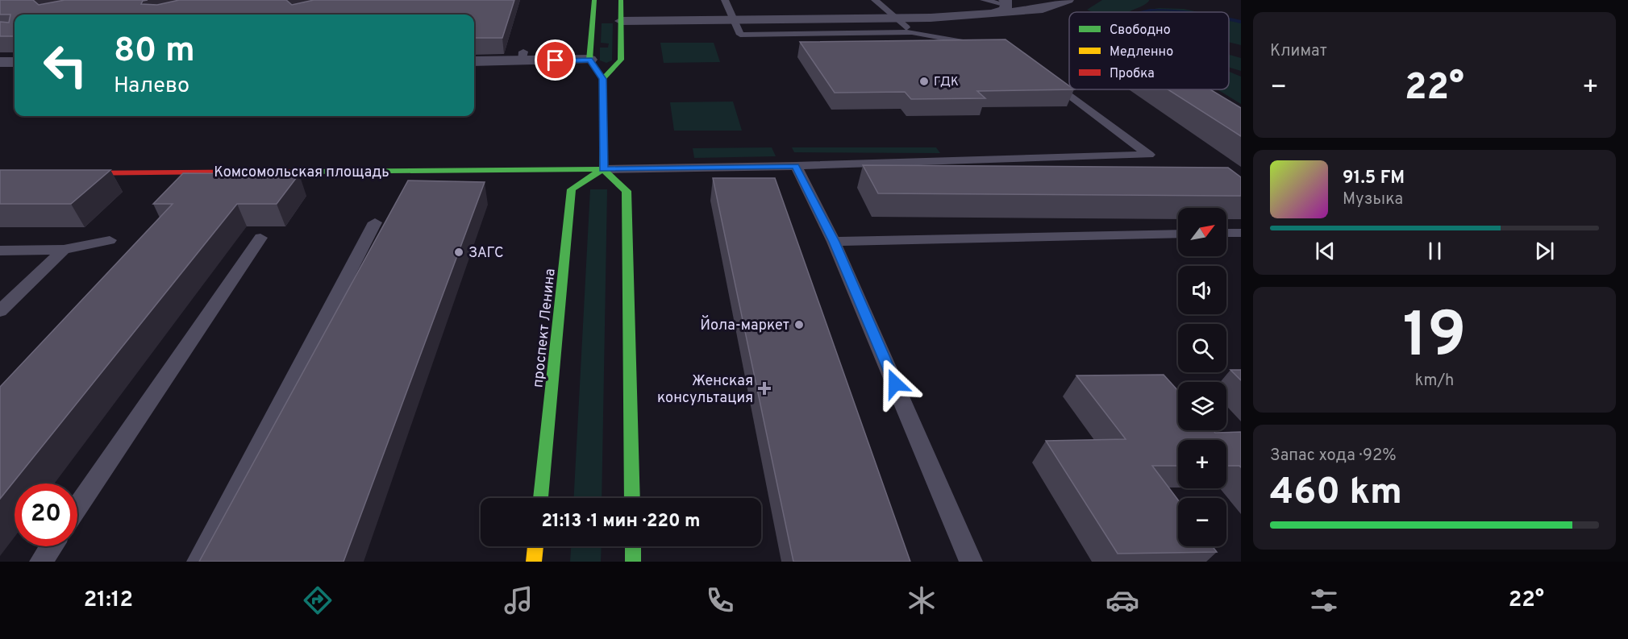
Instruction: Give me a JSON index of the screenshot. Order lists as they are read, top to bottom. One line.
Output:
{"streets":{"main road":["Комсомольская площадь","проспект Ленина"]},"crossings":[["Комсомольская площадь","проспект Ленина"]],"places":{"other":["ГДК","ЗАГС","Йола-маркет"],"health":["Женская консультация"]},"legend":["Свободно","Медленно","Пробка"],"north":"top right","page":{"tile":["Климат",["19","km/h"],["Запас хода · 92%","460 km"]],"turn":["80 m","Налево"],"heat":["−","22°","+"],"song":["91.5 FM","Музыка"],"map_buttons":["+","−"],"limit":"20","trip":"21:13 · 1 мин · 220 m","tabs":["21:12","22°"]}}
